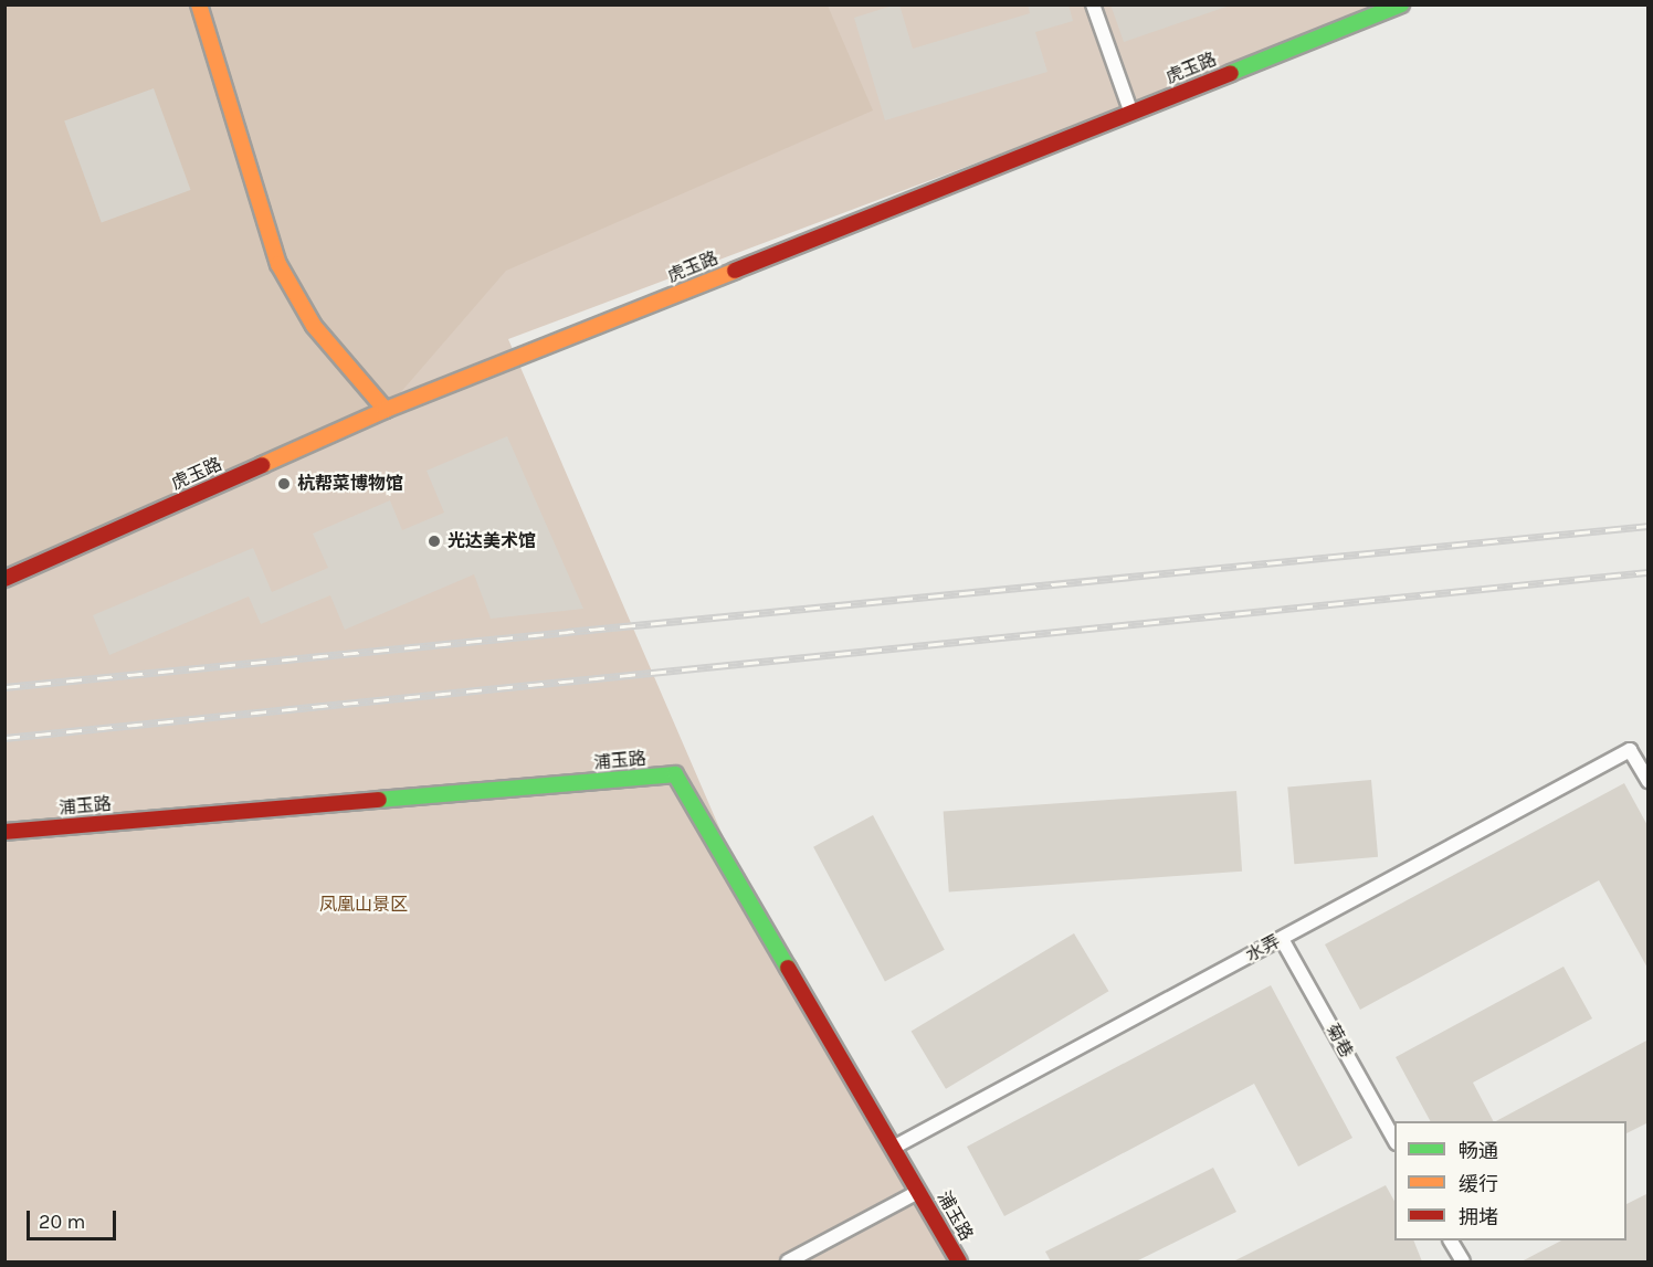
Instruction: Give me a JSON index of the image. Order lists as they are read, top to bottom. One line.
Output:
{"streets":{"street":["虎玉路","浦玉路"],"lane":["水弄","菊巷"]},"crossings":[["浦玉路","水弄"],["水弄","菊巷"]],"parks":["凤凰山景区"],"places":["杭帮菜博物馆","光达美术馆"],"legend":["畅通","缓行","拥堵"],"scale_bar":"20 m"}
